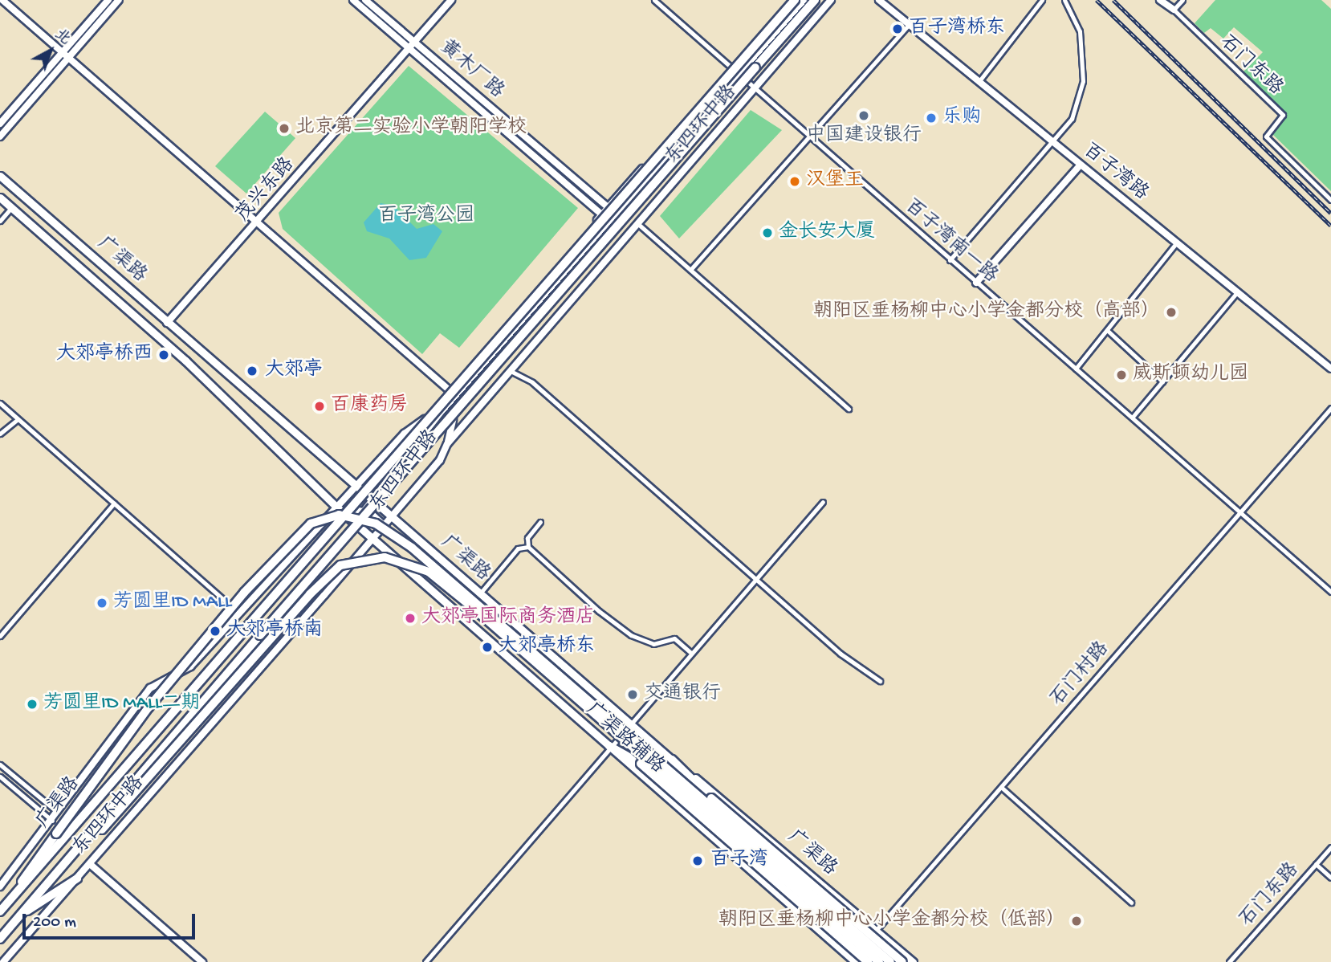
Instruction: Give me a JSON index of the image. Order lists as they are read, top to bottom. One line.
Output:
{"streets":{"highway":["东四环中路","广渠路"],"main road":["黄木厂路","百子湾路","茂兴东路","广渠路辅路"],"street":["石门东路","百子湾南一路","石门村路"]},"crossings":[["黄木厂路","东四环中路"],["黄木厂路","茂兴东路"],["东四环中路","百子湾南一路"],["东四环中路","广渠路"],["东四环中路","广渠路辅路"],["茂兴东路","广渠路"],["百子湾南一路","石门村路"],["广渠路","石门村路"],["广渠路","广渠路辅路"],["石门村路","广渠路辅路"]],"parks":["百子湾公园"],"places":["百子湾桥东","中国建设银行","乐购","北京第二实验小学朝阳学校","汉堡王","金长安大厦","朝阳区垂杨柳中心小学金都分校（高部）","大郊亭桥西","大郊亭","威斯顿幼儿园","百康药房","芳圆里ID MALL","大郊亭国际商务酒店","大郊亭桥南","大郊亭桥东","交通银行","芳圆里ID MALL二期","百子湾","朝阳区垂杨柳中心小学金都分校（低部）"],"scale_bar":"200 m","north":"top right"}
